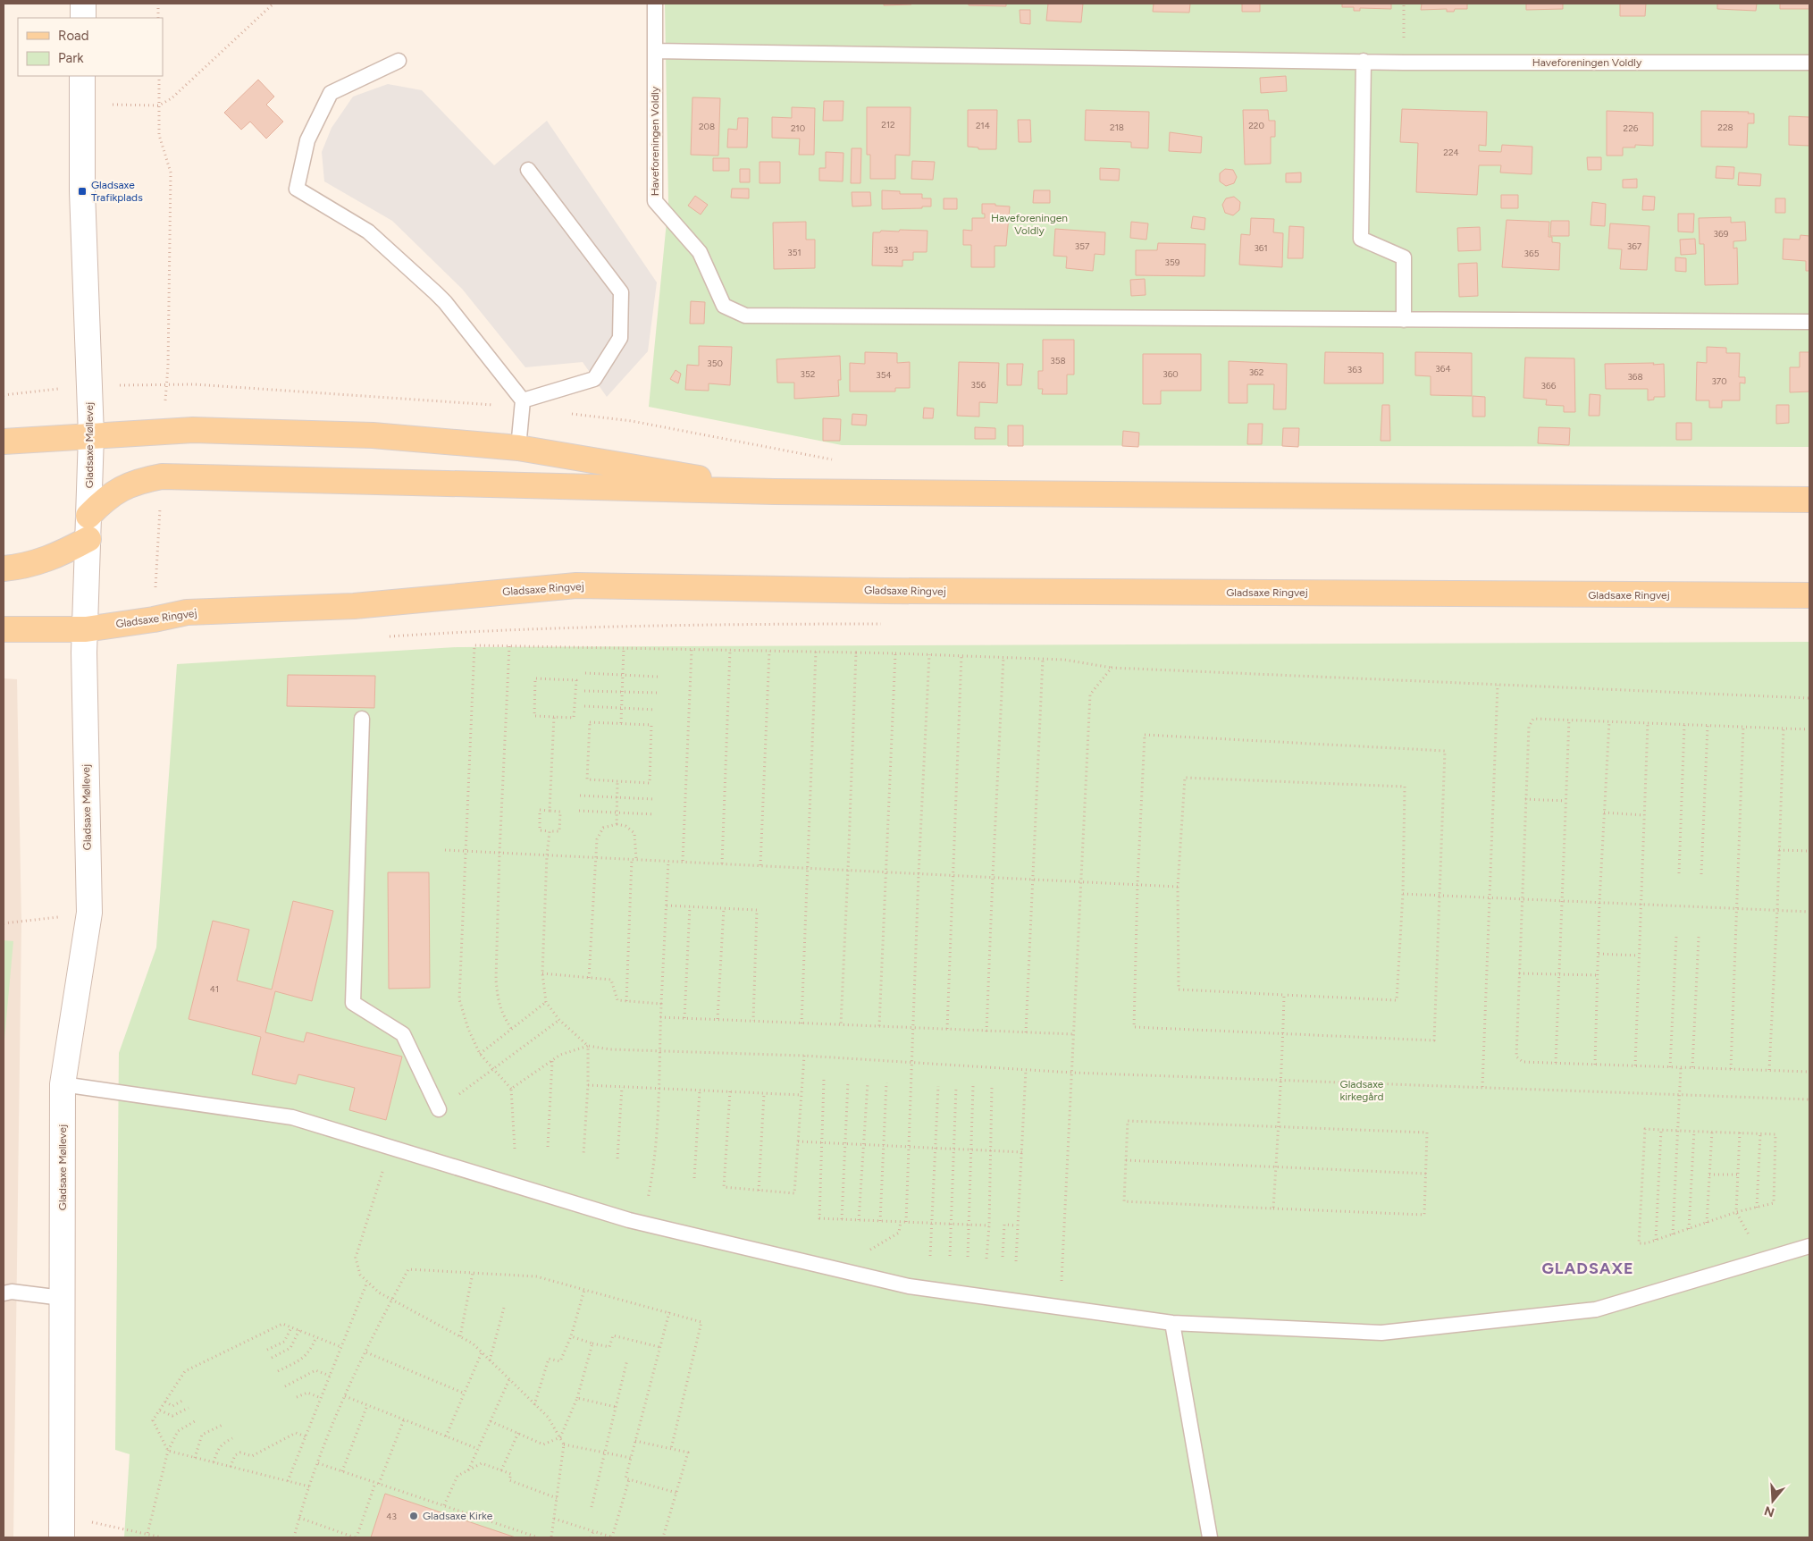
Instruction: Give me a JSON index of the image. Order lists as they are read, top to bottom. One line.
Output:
{"streets":{"main road":["Gladsaxe Ringvej"],"street":["Gladsaxe Møllevej"],"lane":["Haveforeningen Voldly"]},"crossings":[["Gladsaxe Møllevej","Gladsaxe Ringvej"]],"districts":["GLADSAXE"],"parks":["Haveforeningen Voldly","Gladsaxe kirkegård"],"places":{"transit":["Gladsaxe Trafikplads"],"other":["Gladsaxe Kirke"]},"house_numbers":["212","214","220","208","218","228","210","226","224","369","357","367","361","353","351","365","359","358","350","364","363","362","352","360","354","368","370","356","366","41","43"],"legend":["Road","Park"],"north":"bottom"}
